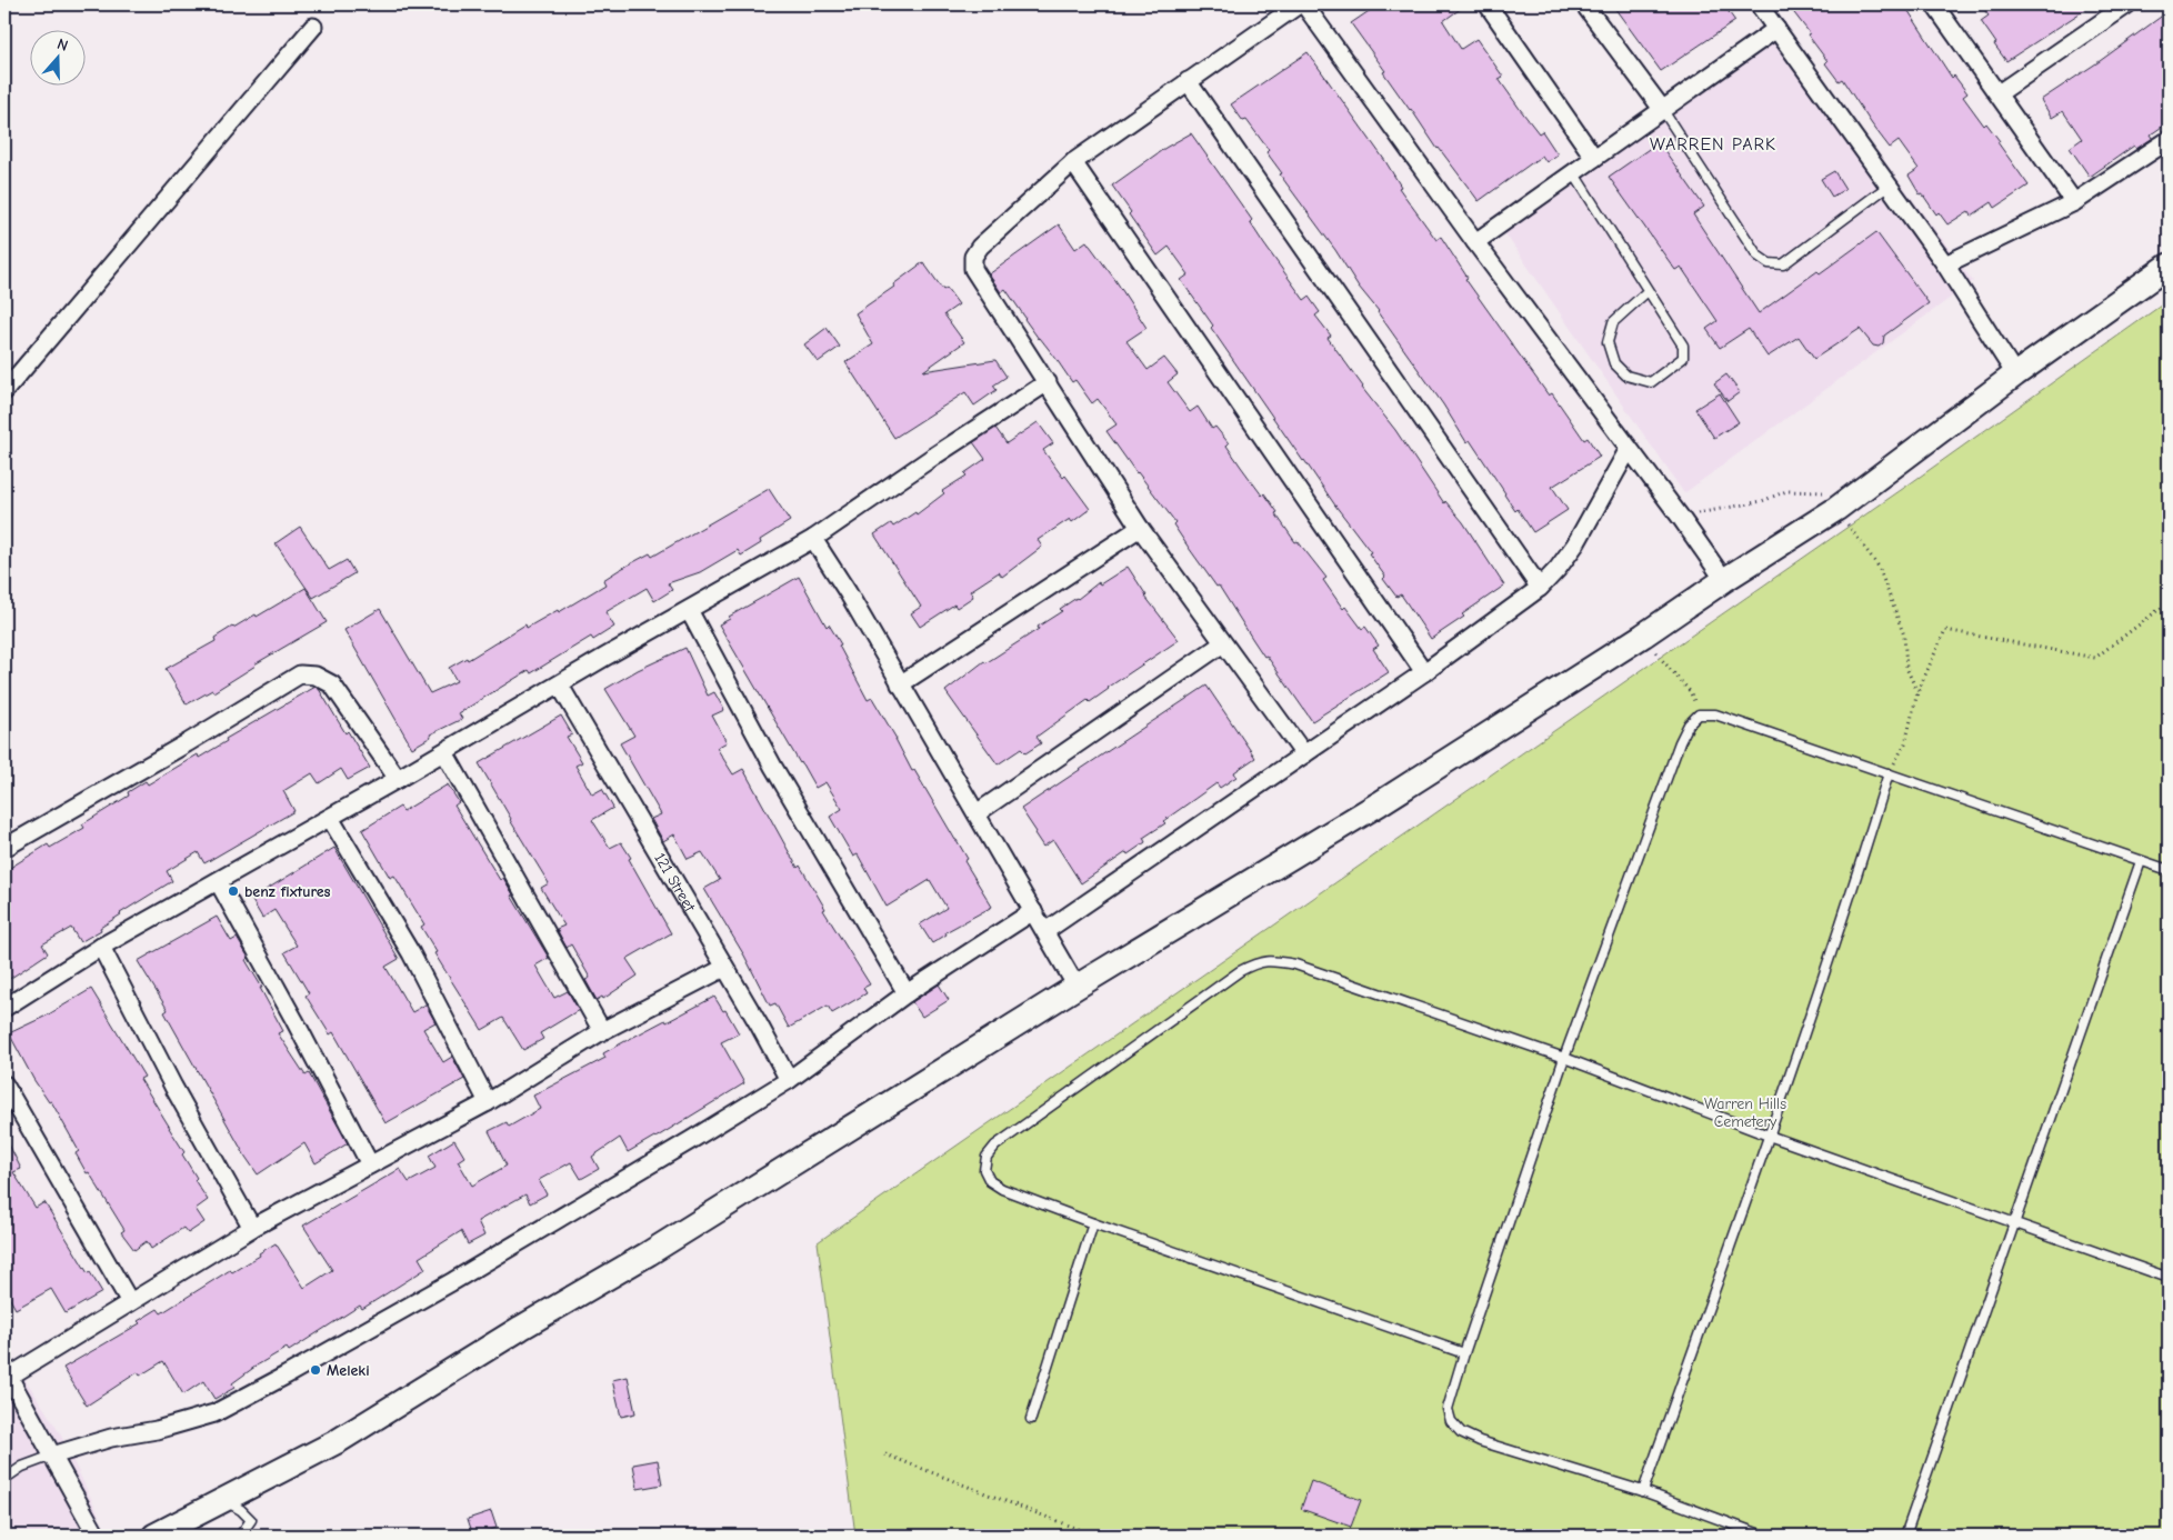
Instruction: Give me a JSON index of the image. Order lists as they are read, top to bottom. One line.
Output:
{"streets":{"street":["121 Street"]},"districts":["WARREN PARK"],"parks":["Warren Hills Cemetery"],"places":["benz fixtures","Meleki"],"north":"top"}
